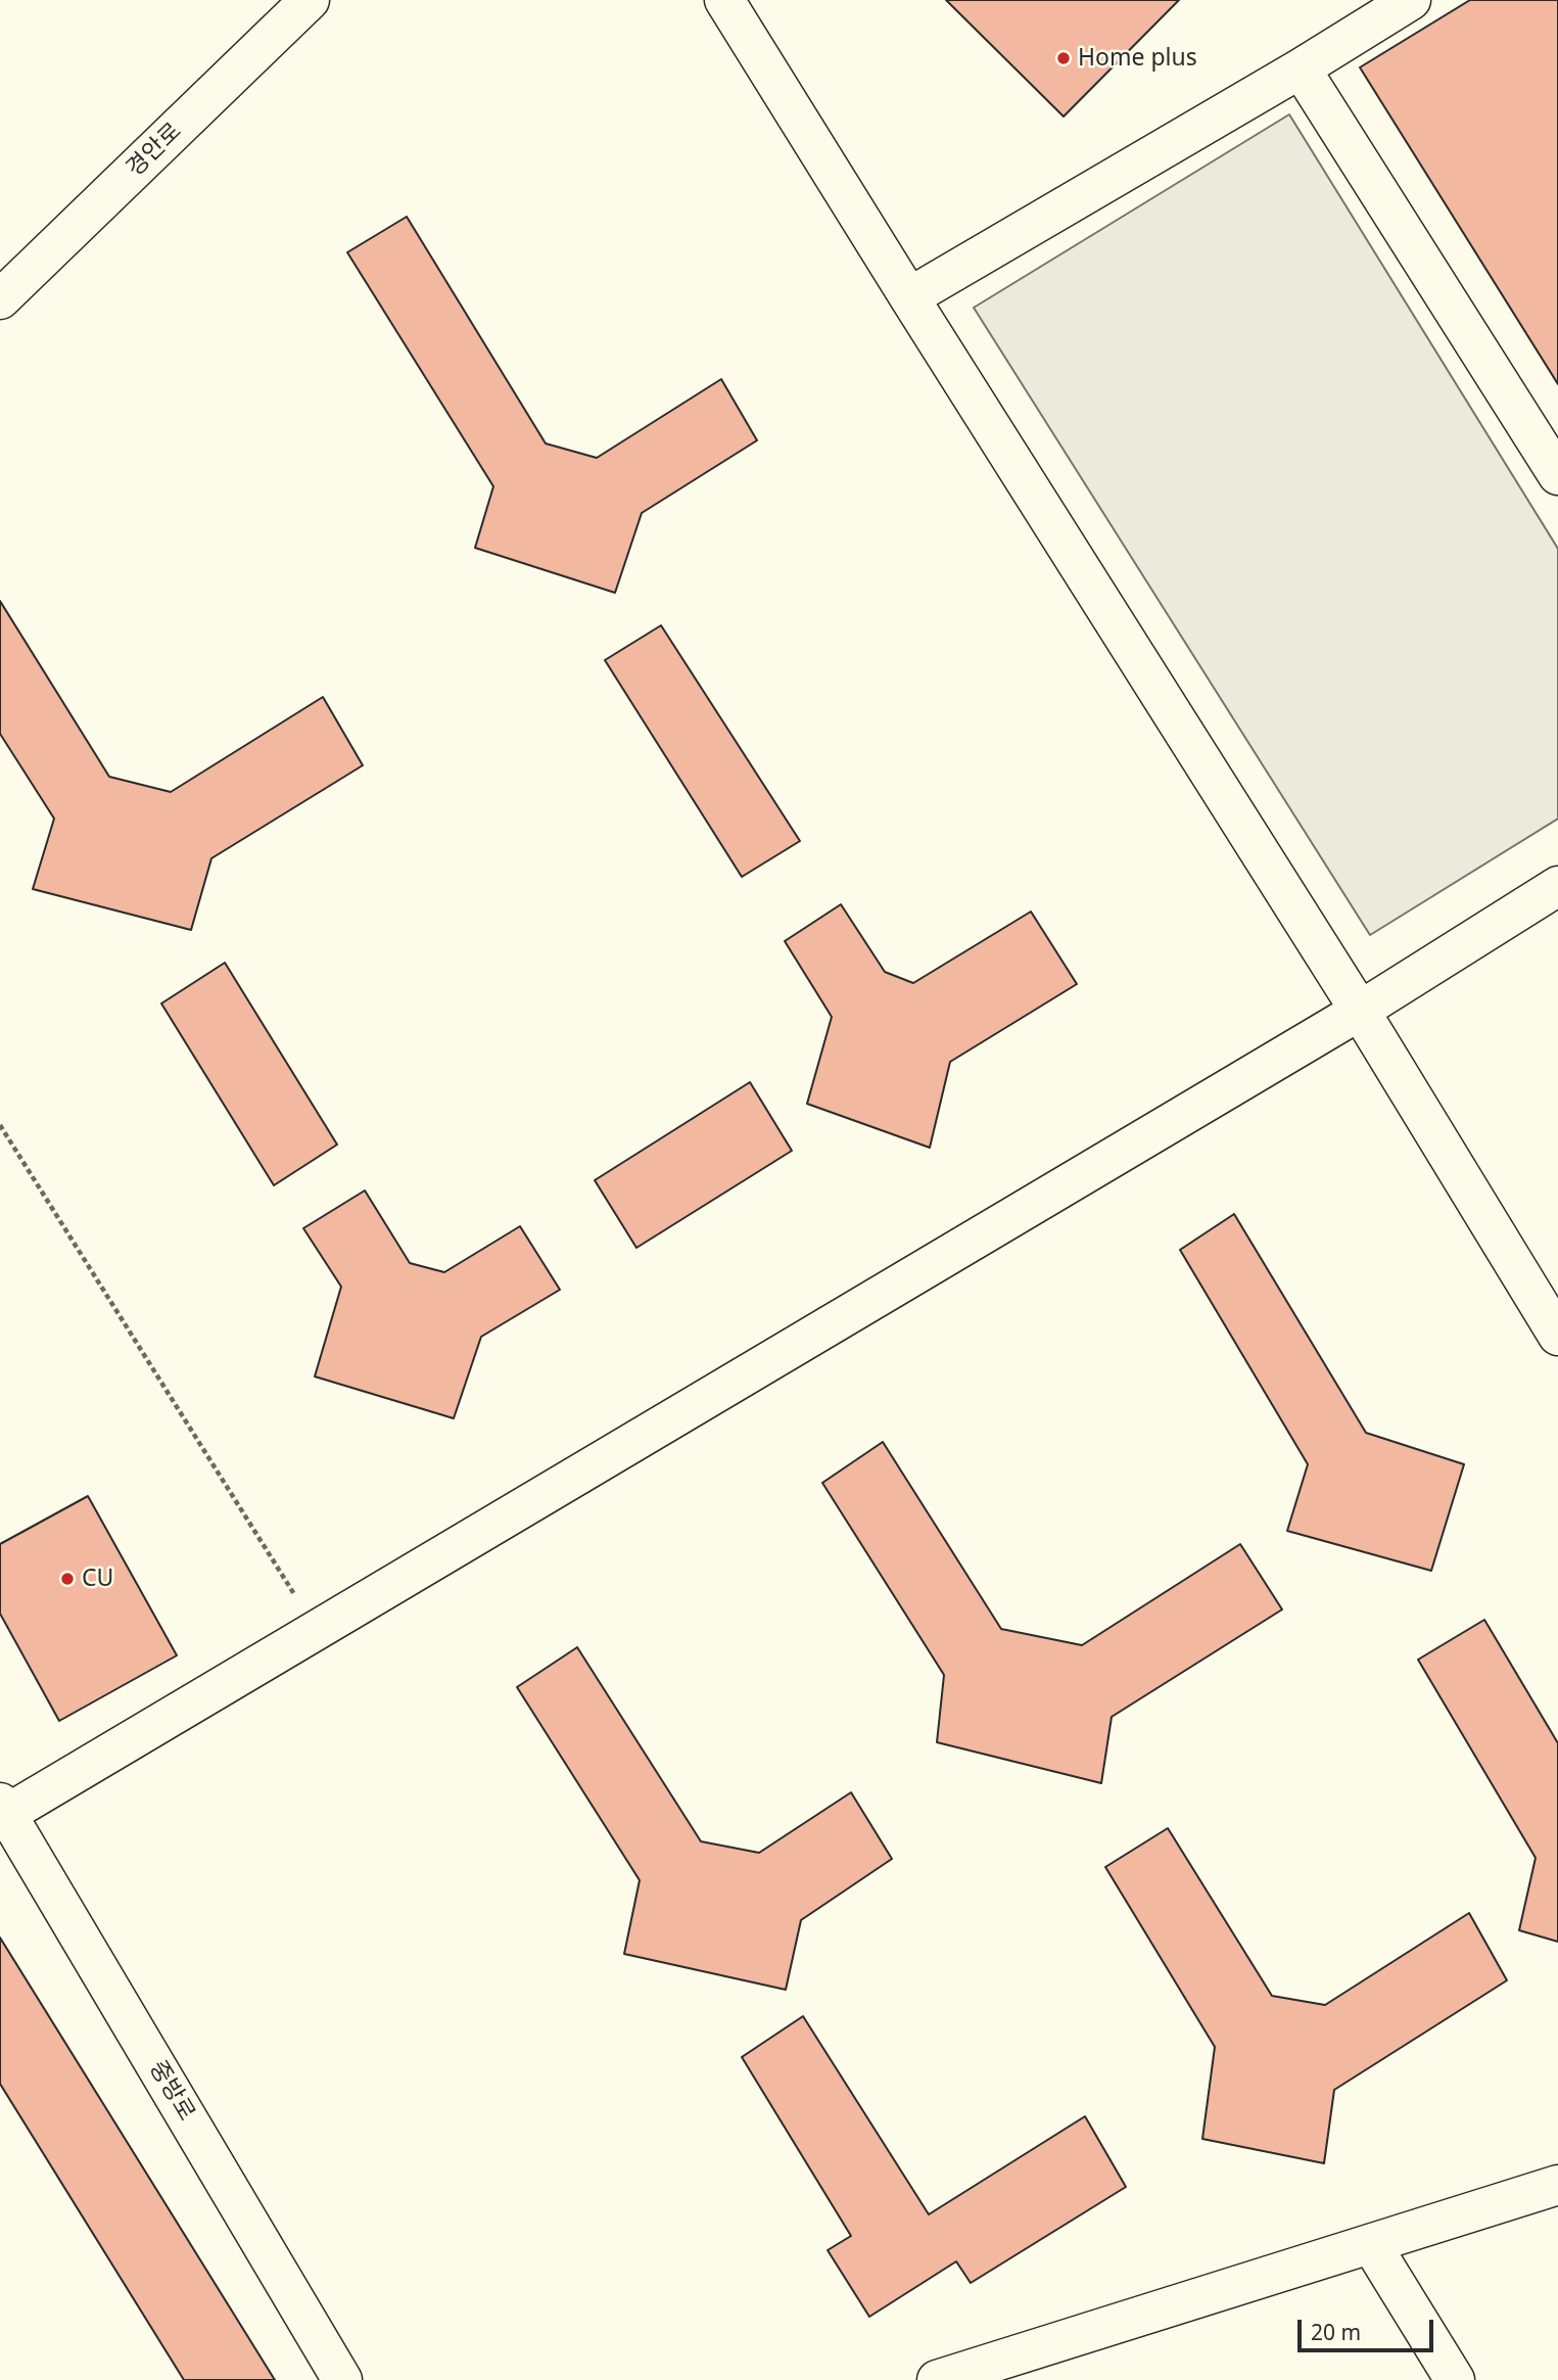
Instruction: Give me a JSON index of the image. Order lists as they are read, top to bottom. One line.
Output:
{"streets":{"street":["경안로","중방로"]},"places":["Home plus","CU"],"scale_bar":"20 m"}
